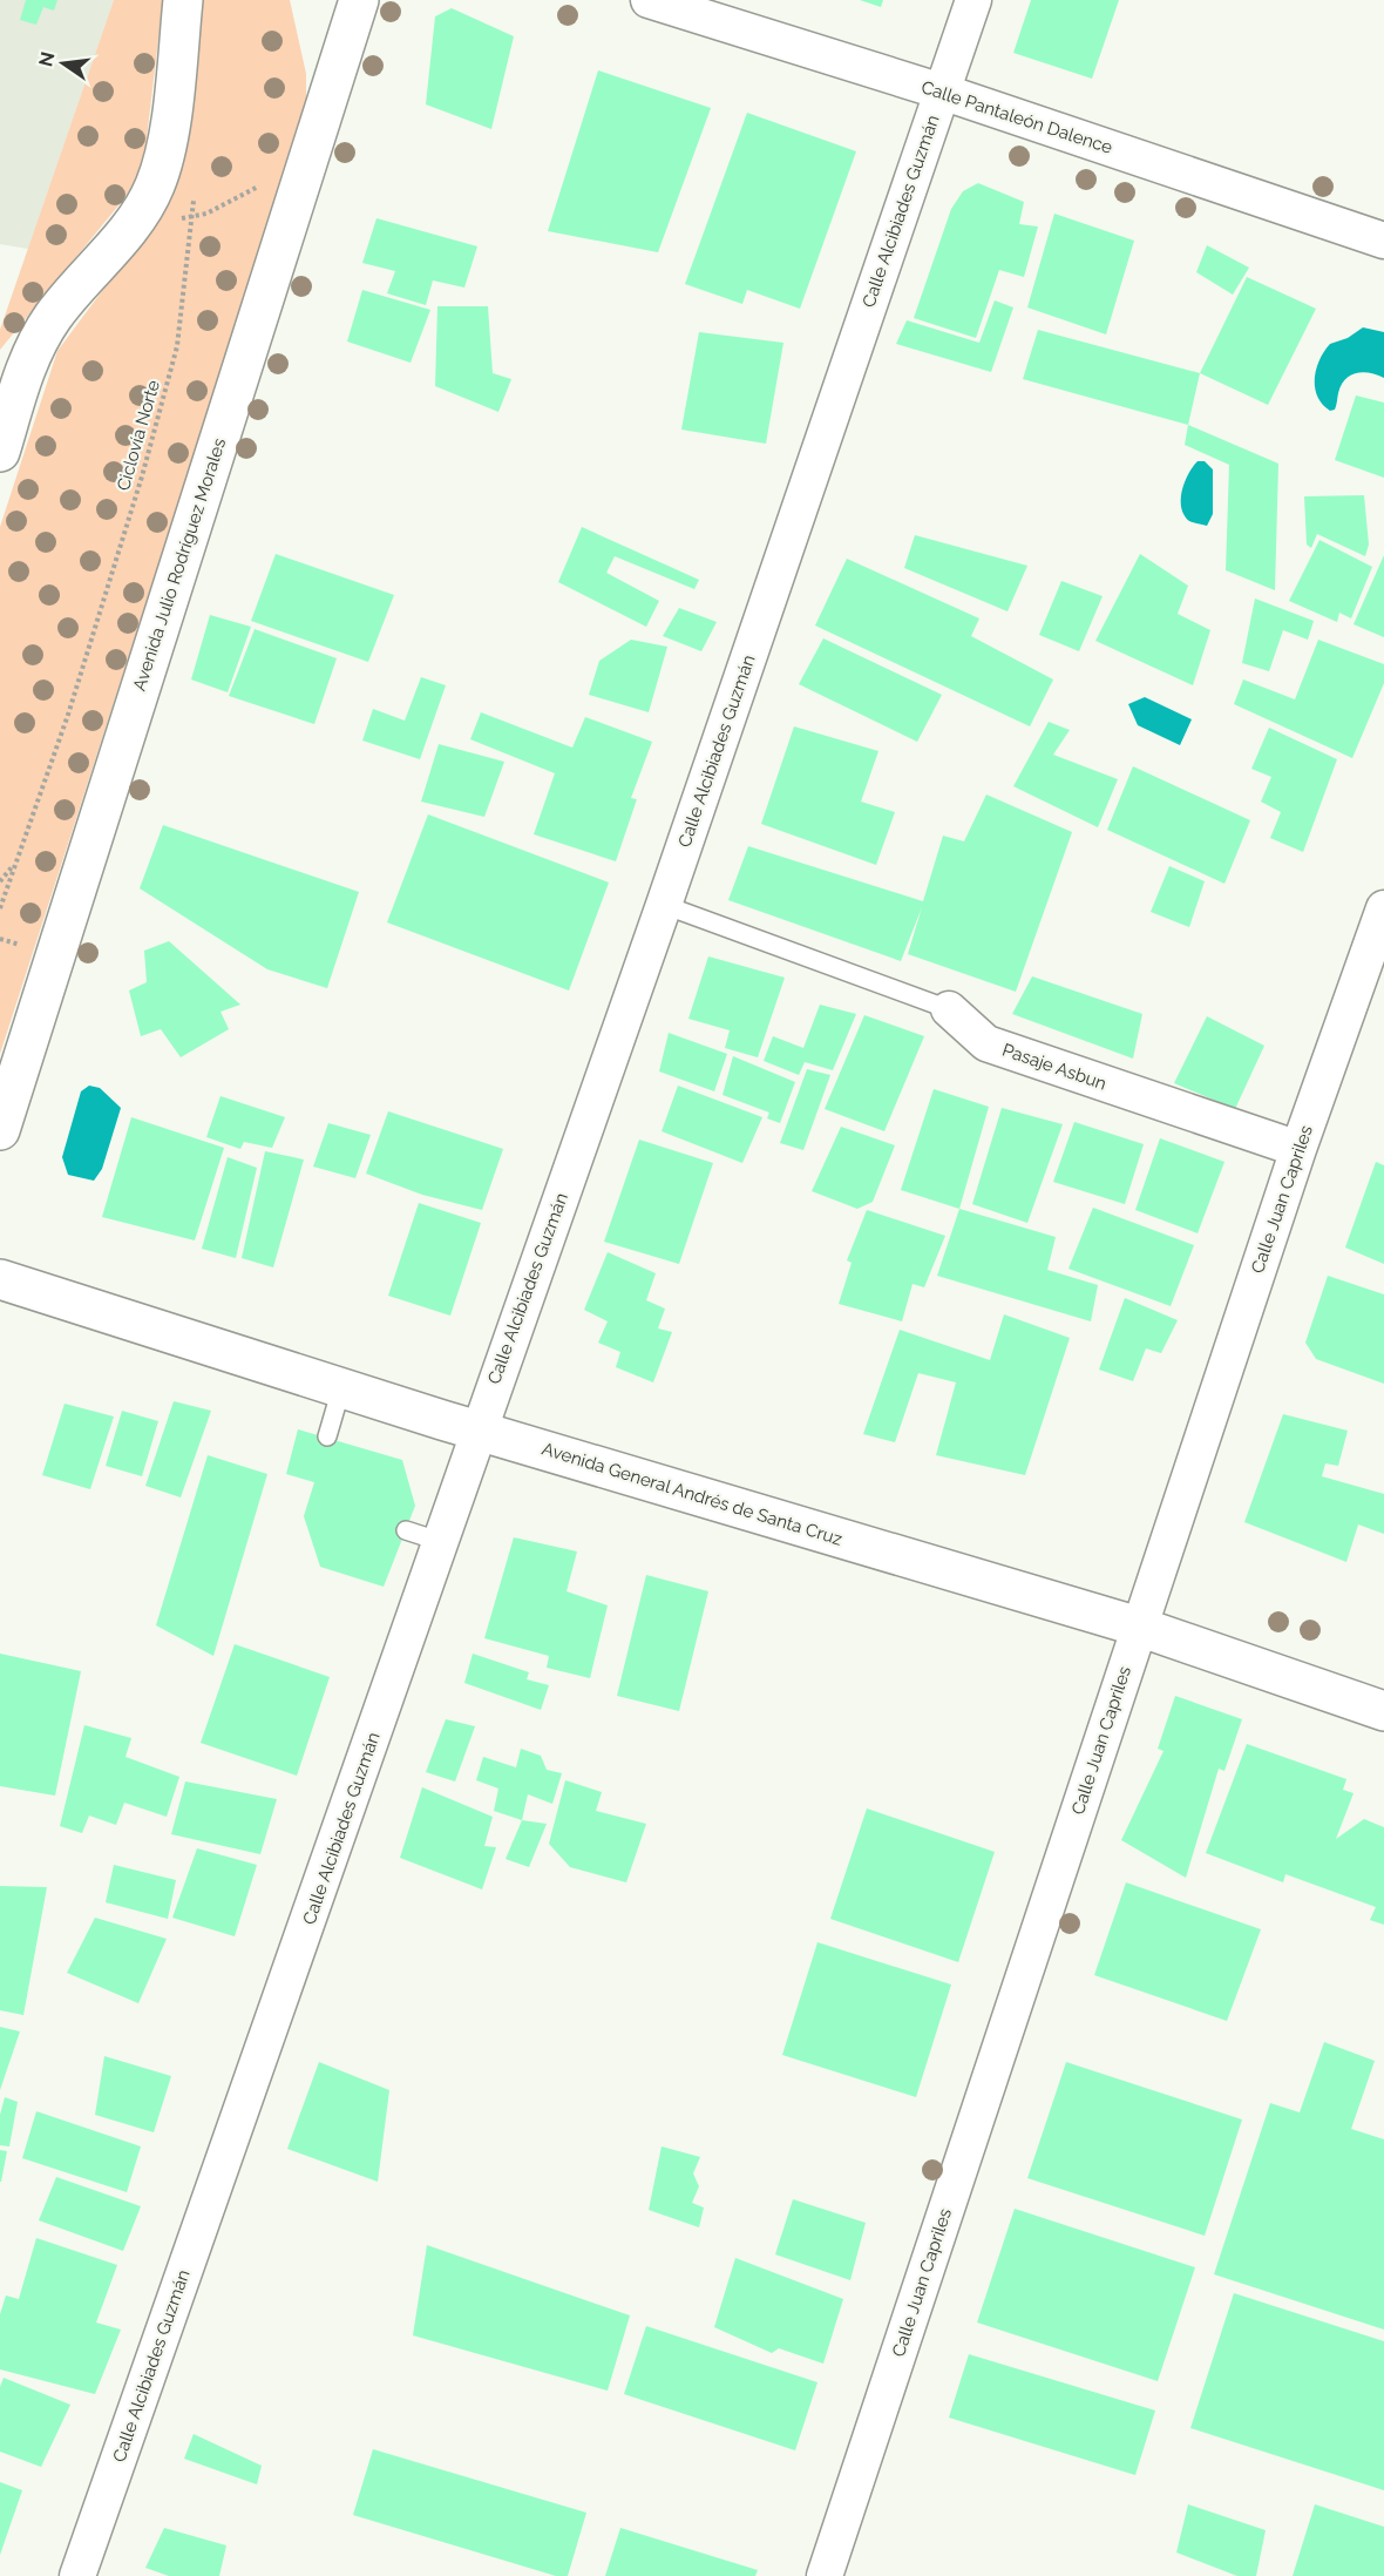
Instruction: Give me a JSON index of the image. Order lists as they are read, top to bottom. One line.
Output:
{"streets":{"street":["Calle Pantaleón Dalence","Calle Alcibiades Guzmán","Avenida Julio Rodríguez Morales","Pasaje Asbun","Calle Juan Capriles","Avenida General Andrés de Santa Cruz"],"path":["Ciclovía Norte"]},"crossings":[["Calle Pantaleón Dalence","Calle Alcibiades Guzmán"],["Calle Alcibiades Guzmán","Pasaje Asbun"],["Calle Alcibiades Guzmán","Avenida General Andrés de Santa Cruz"],["Pasaje Asbun","Calle Juan Capriles"],["Calle Juan Capriles","Avenida General Andrés de Santa Cruz"]],"north":"left"}
